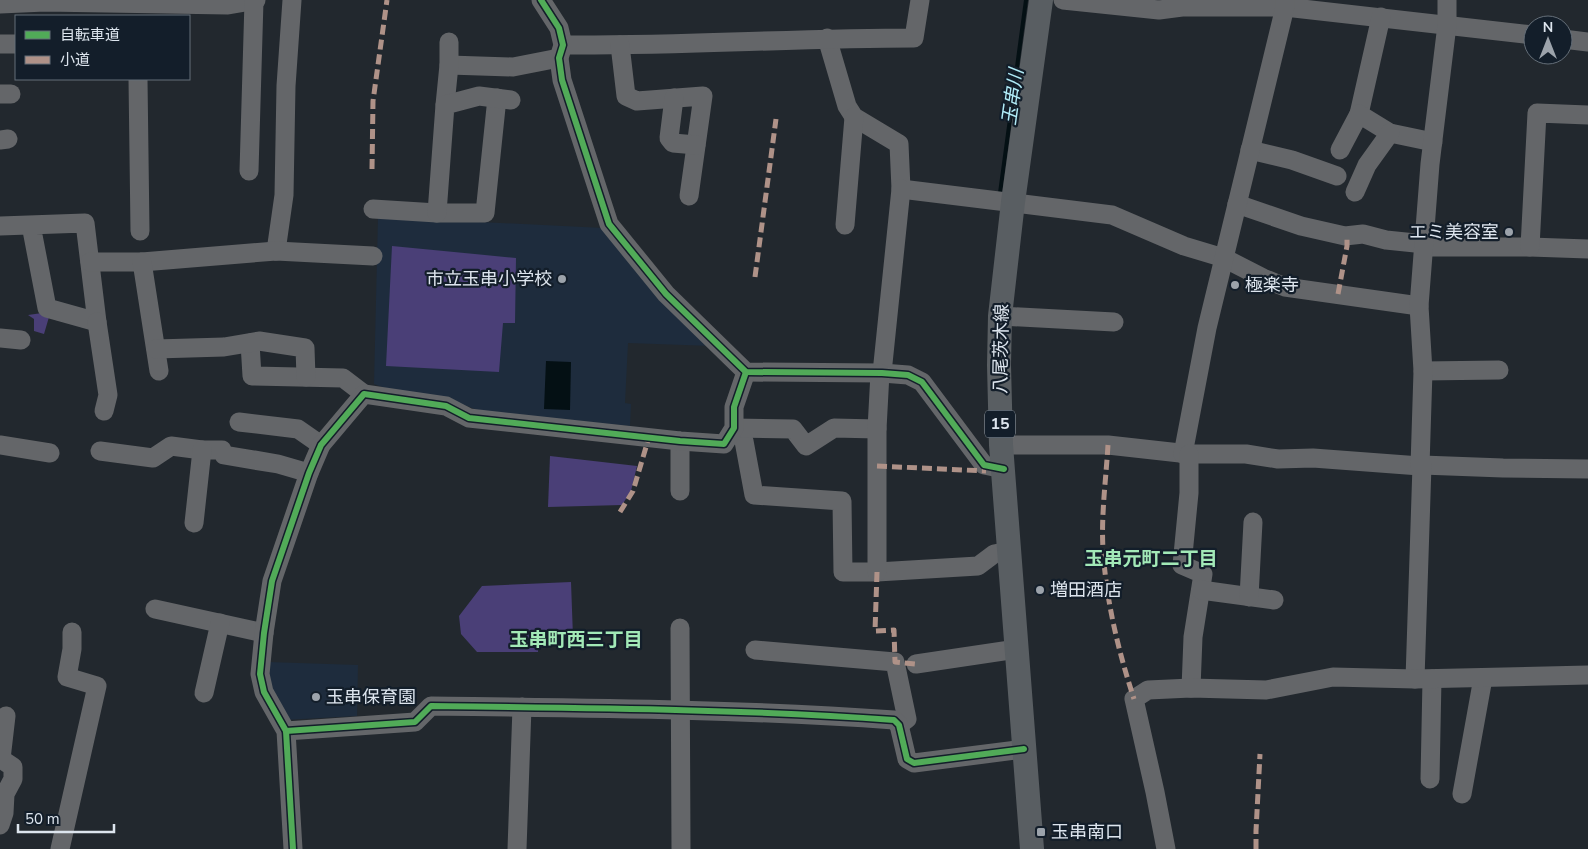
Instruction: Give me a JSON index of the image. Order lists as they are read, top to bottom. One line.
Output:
{"streets":{"main road":["八尾茨木線","15"]},"districts":["玉串元町二丁目","玉串町西三丁目"],"water":["玉串川"],"places":{"other":["エミ美容室","市立玉串小学校","極楽寺","増田酒店","玉串保育園"],"transit":["玉串南口"]},"legend":["自転車道","小道"],"scale_bar":"50 m","north":"top"}
